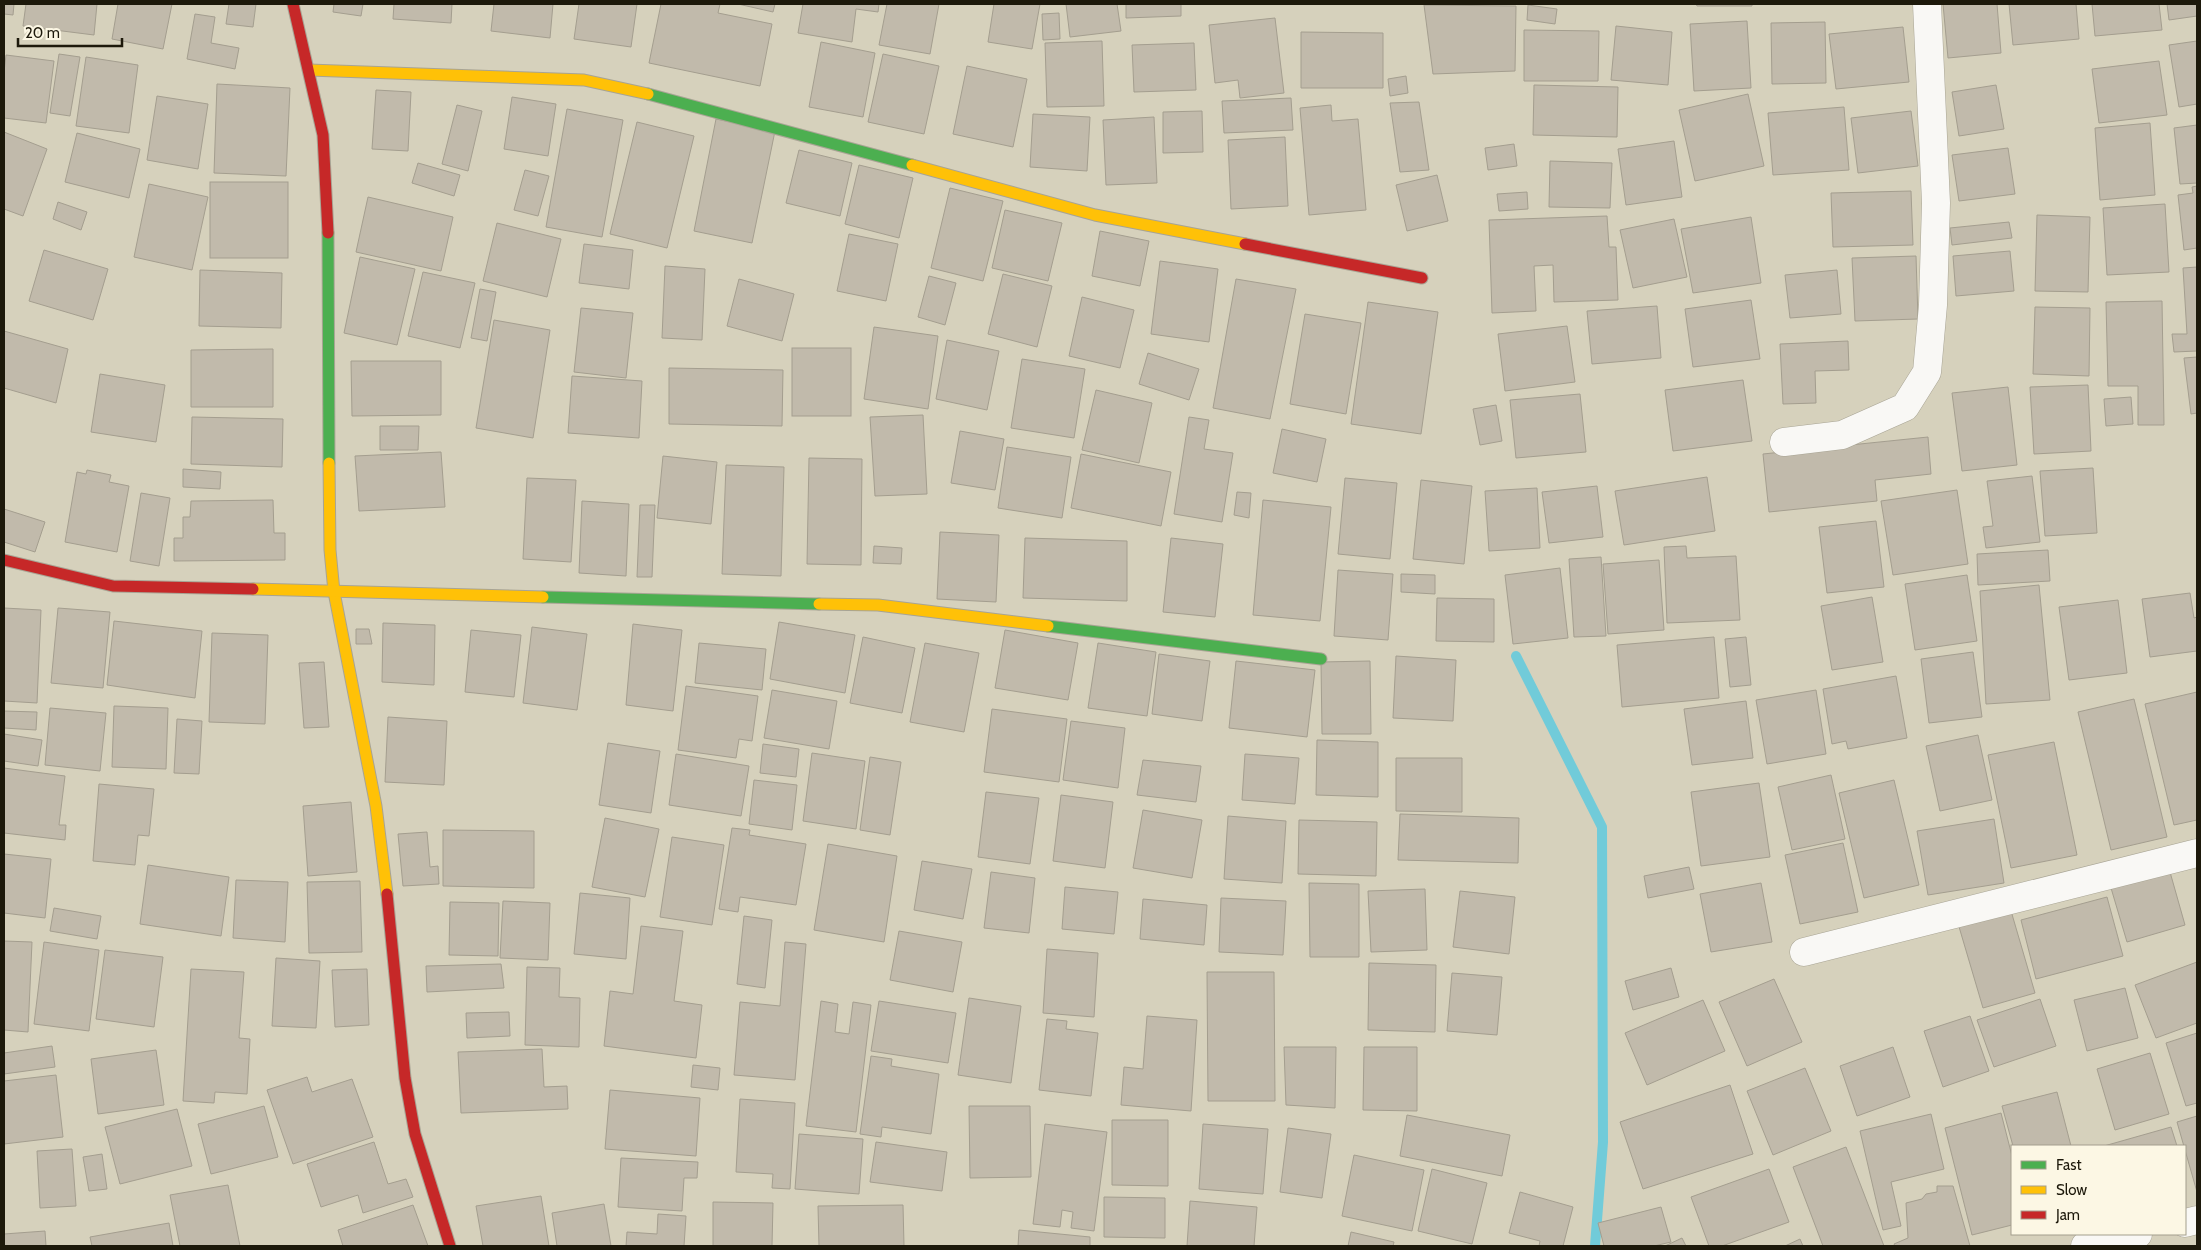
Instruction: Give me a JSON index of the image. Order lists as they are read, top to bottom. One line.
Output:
{"legend":["Fast","Slow","Jam"],"scale_bar":"20 m"}
